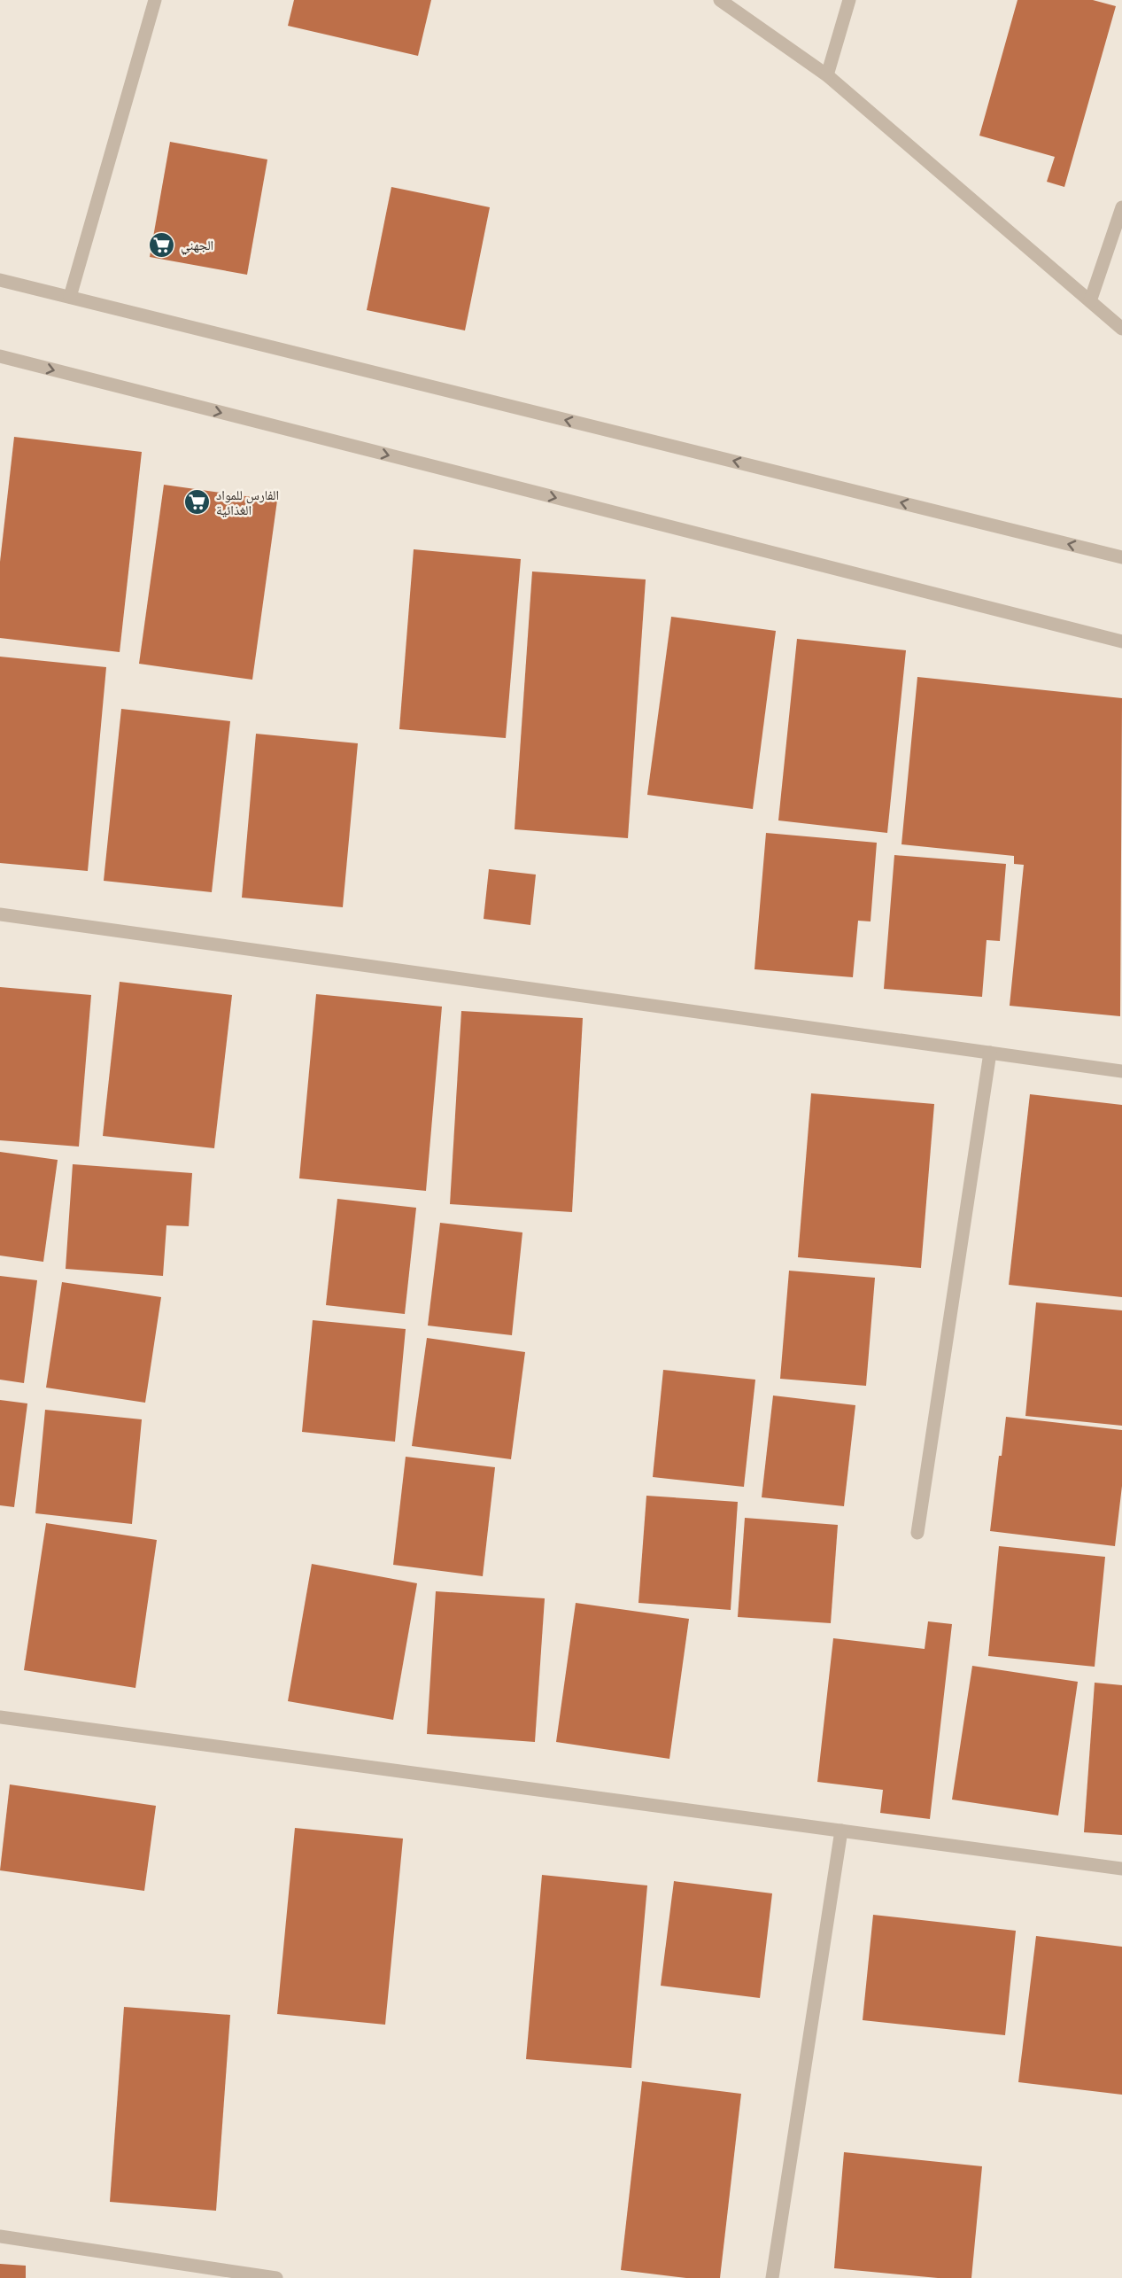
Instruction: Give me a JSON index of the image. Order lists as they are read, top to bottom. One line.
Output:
{"places":{"supermarket":["الجهني","الفارس للمواد الغذائية"]}}
